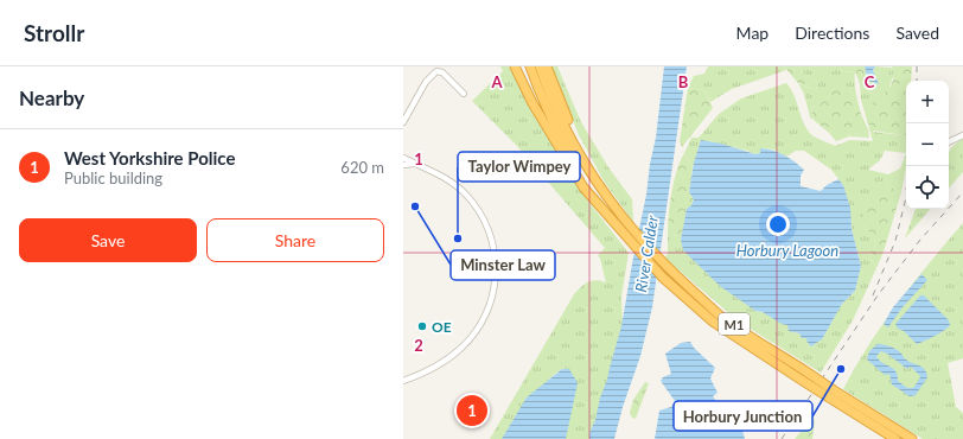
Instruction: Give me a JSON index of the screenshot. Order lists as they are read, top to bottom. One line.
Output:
{"streets":{"highway":["M1"]},"water":["Horbury Lagoon","River Calder"],"places":["Minster Law","Taylor Wimpey","OE","Horbury Junction"],"page":{"header":"Strollr","nav":["Map","Directions","Saved"],"heading":"Nearby","map_buttons":["+","−"],"list":[{"mark":"1","name":"West Yorkshire Police","note":"Public building","value":"620 m"}],"buttons":["Save","Share"],"pins":"1"},"grid":{"columns":["A","B","C"],"rows":["1","2"]}}
